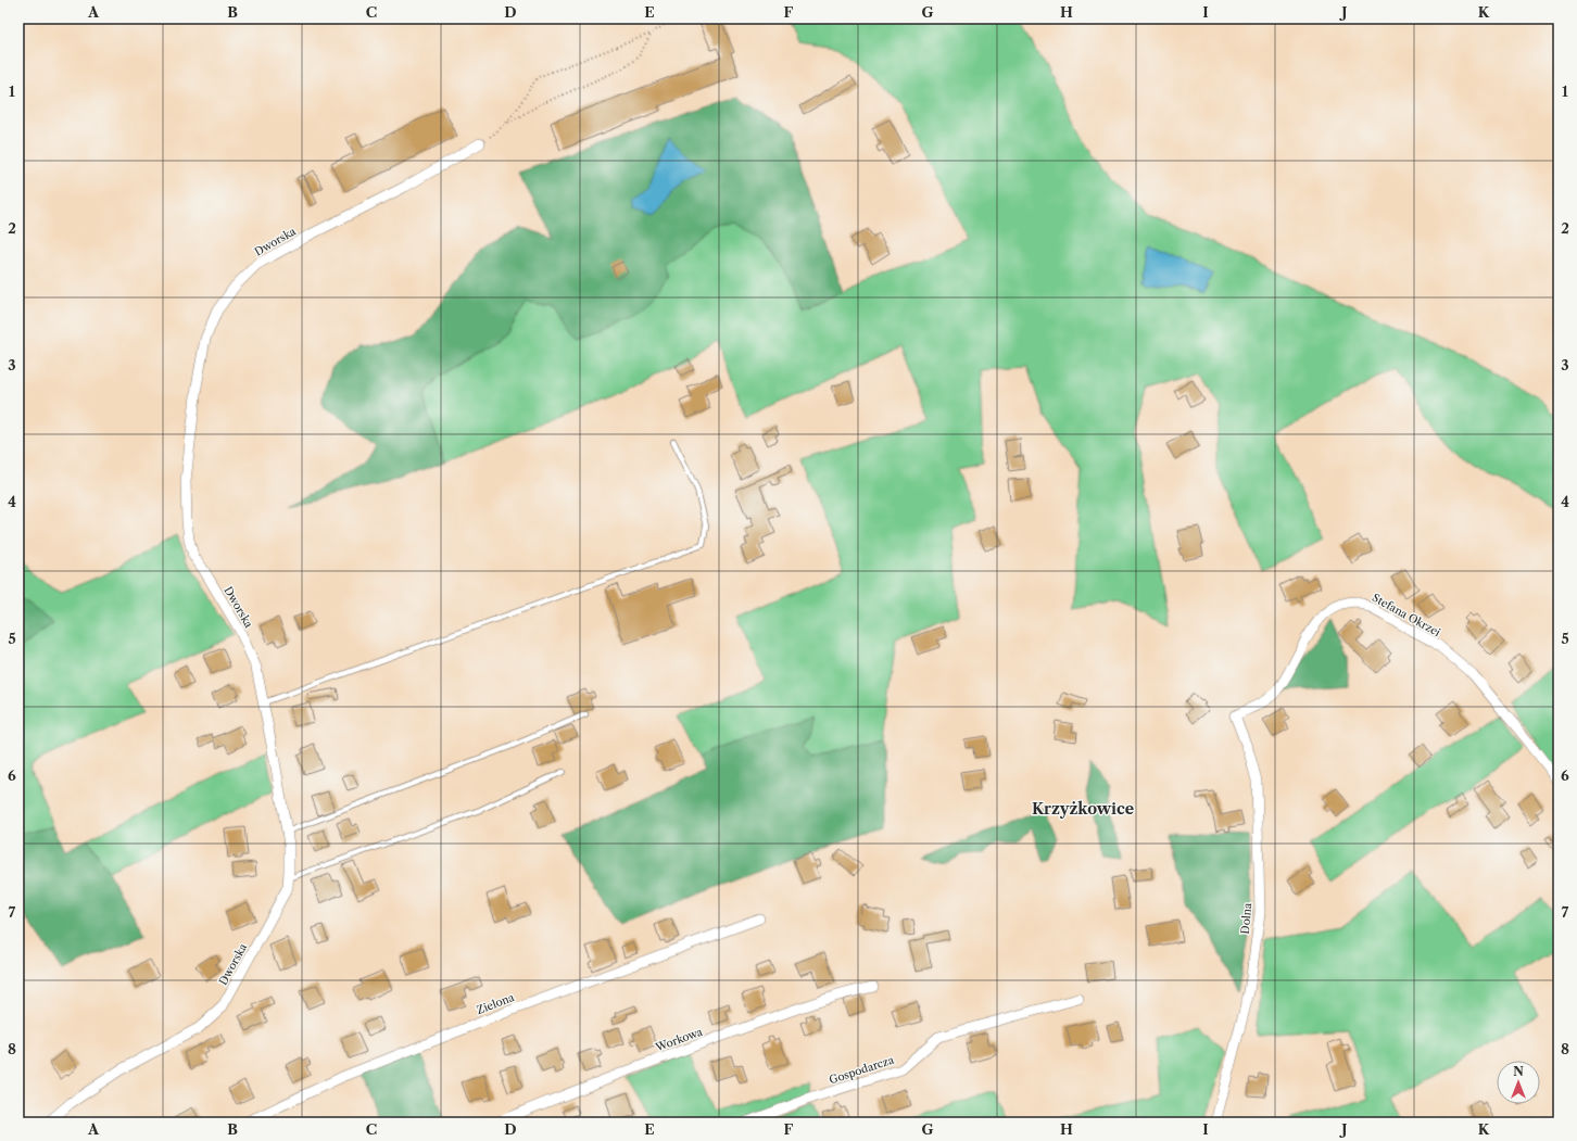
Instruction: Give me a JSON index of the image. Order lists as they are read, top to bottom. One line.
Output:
{"streets":{"street":["Dworska","Stefana Okrzei","Dolna","Zielona","Workowa","Gospodarcza"]},"crossings":[["Stefana Okrzei","Dolna"]],"districts":["Krzyżkowice"],"north":"top","grid":{"columns":["A","B","C","D","E","F","G","H","I","J","K"],"rows":["1","2","3","4","5","6","7","8"]}}
